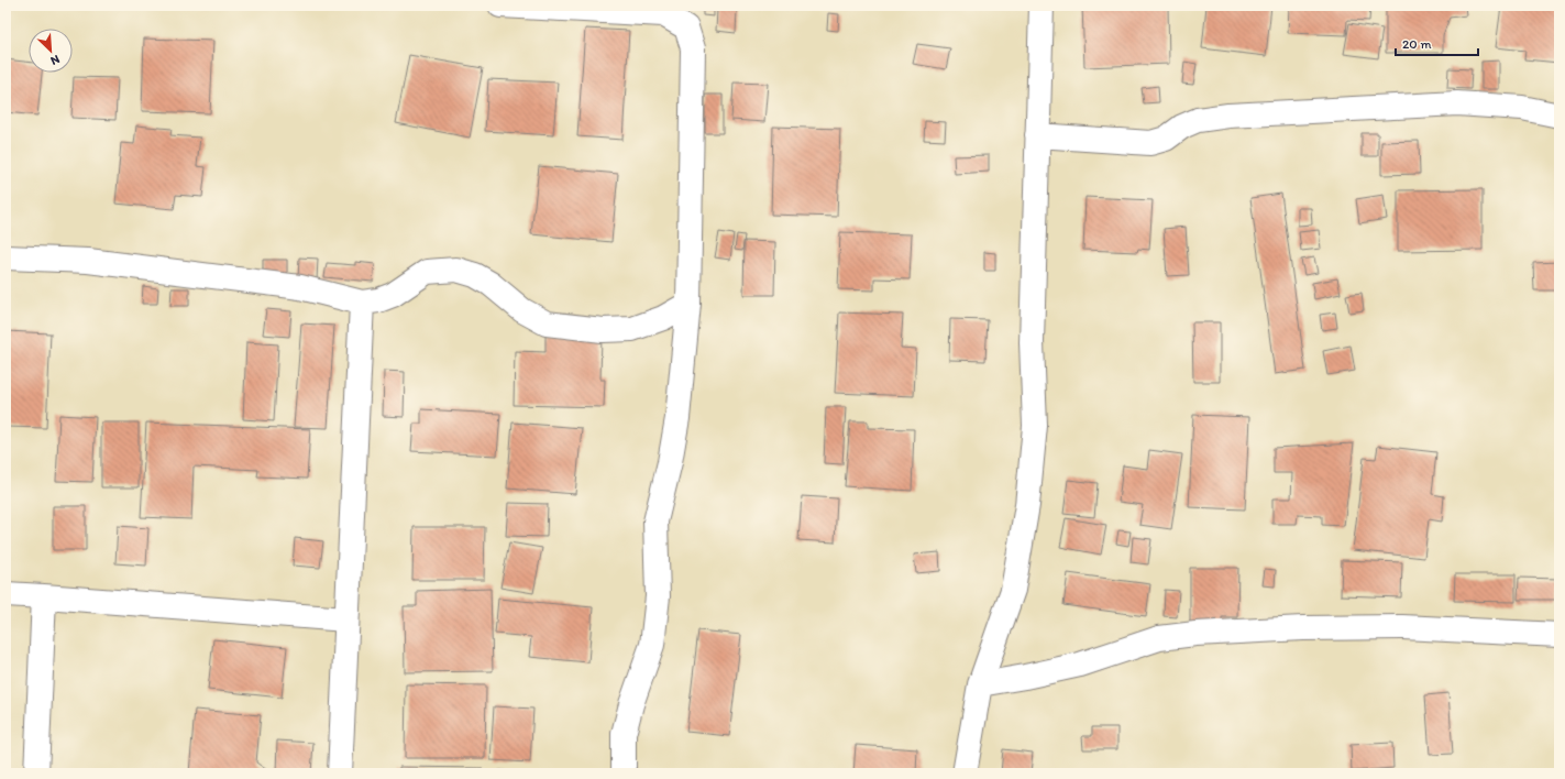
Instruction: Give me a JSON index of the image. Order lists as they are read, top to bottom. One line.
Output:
{"scale_bar":"20 m","north":"bottom right"}
